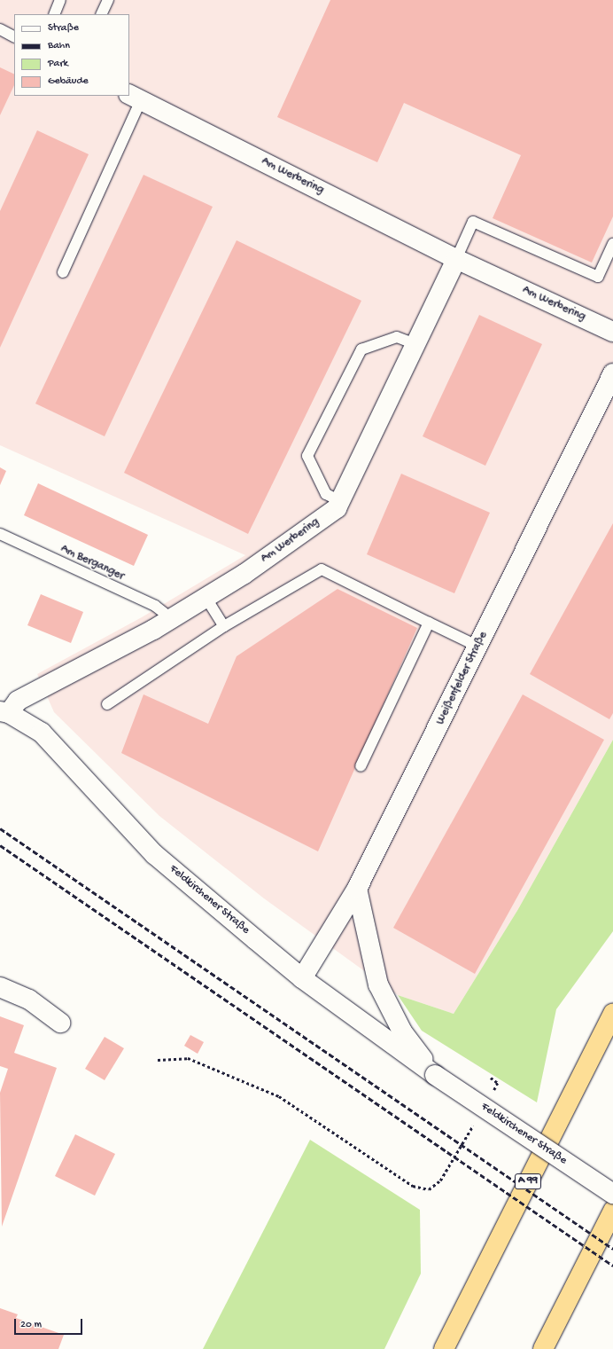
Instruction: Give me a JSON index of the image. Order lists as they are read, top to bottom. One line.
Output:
{"streets":{"highway":["A 99"],"street":["Am Werbering","Weißenfelder Straße","Feldkirchener Straße"],"lane":["Am Berganger"]},"crossings":[["Am Werbering","Am Berganger"],["Am Werbering","Feldkirchener Straße"],["Weißenfelder Straße","Feldkirchener Straße"]],"legend":["Straße","Bahn","Park","Gebäude"],"scale_bar":"20 m"}
